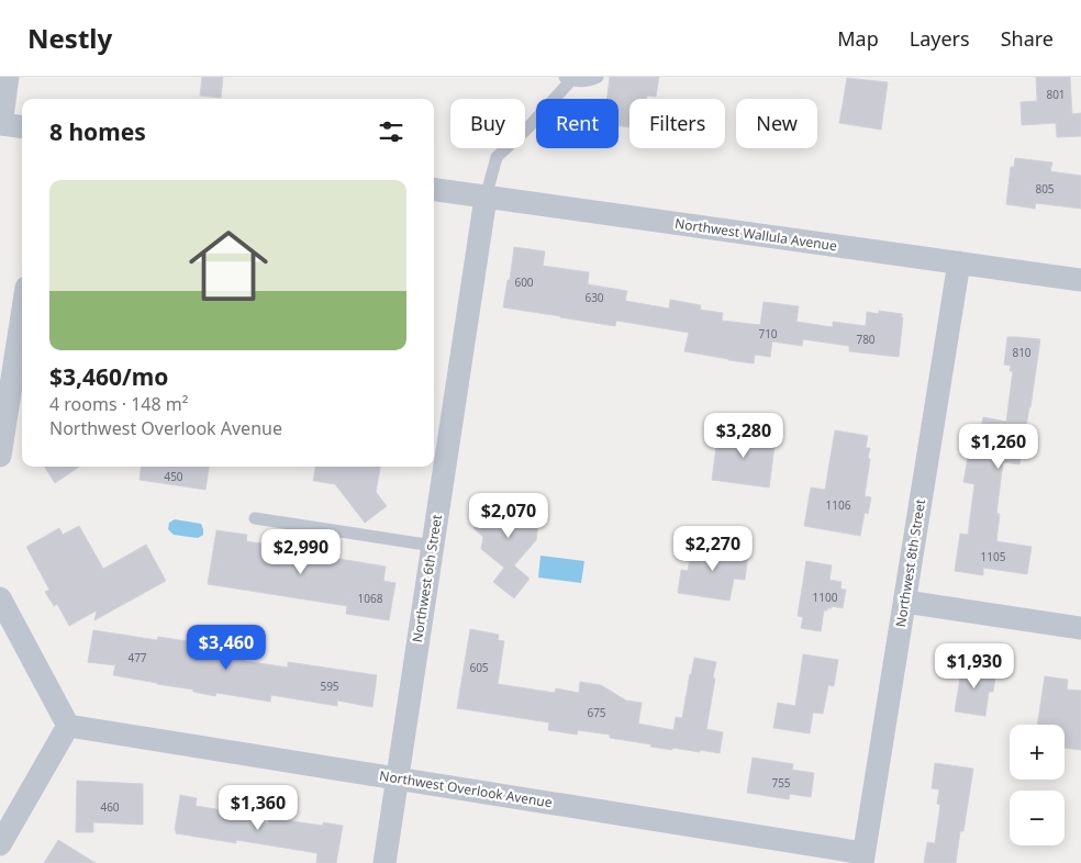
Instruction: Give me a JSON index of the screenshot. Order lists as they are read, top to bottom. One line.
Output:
{"streets":{"street":["Northwest Wallula Avenue","Northwest 8th Street","Northwest 6th Street","Northwest Overlook Avenue"]},"crossings":[["Northwest Wallula Avenue","Northwest 8th Street"],["Northwest Wallula Avenue","Northwest 6th Street"],["Northwest 8th Street","Northwest Overlook Avenue"],["Northwest 6th Street","Northwest Overlook Avenue"]],"house_numbers":["801","805","600","630","710","780","810","450","1106","1105","1100","1068","477","605","595","675","755","460"],"page":{"header":"Nestly","nav":["Map","Layers","Share"],"chip":["Buy","Rent","Filters","New"],"heading":"8 homes","list":[{"name":"$3,460/mo","note":"4 rooms · 148 m² · Northwest Overlook Avenue"}],"price":["$3,280","$1,260","$2,070","$2,270","$2,990","$3,460","$1,930","$1,360"],"map_buttons":["+","−"]}}
